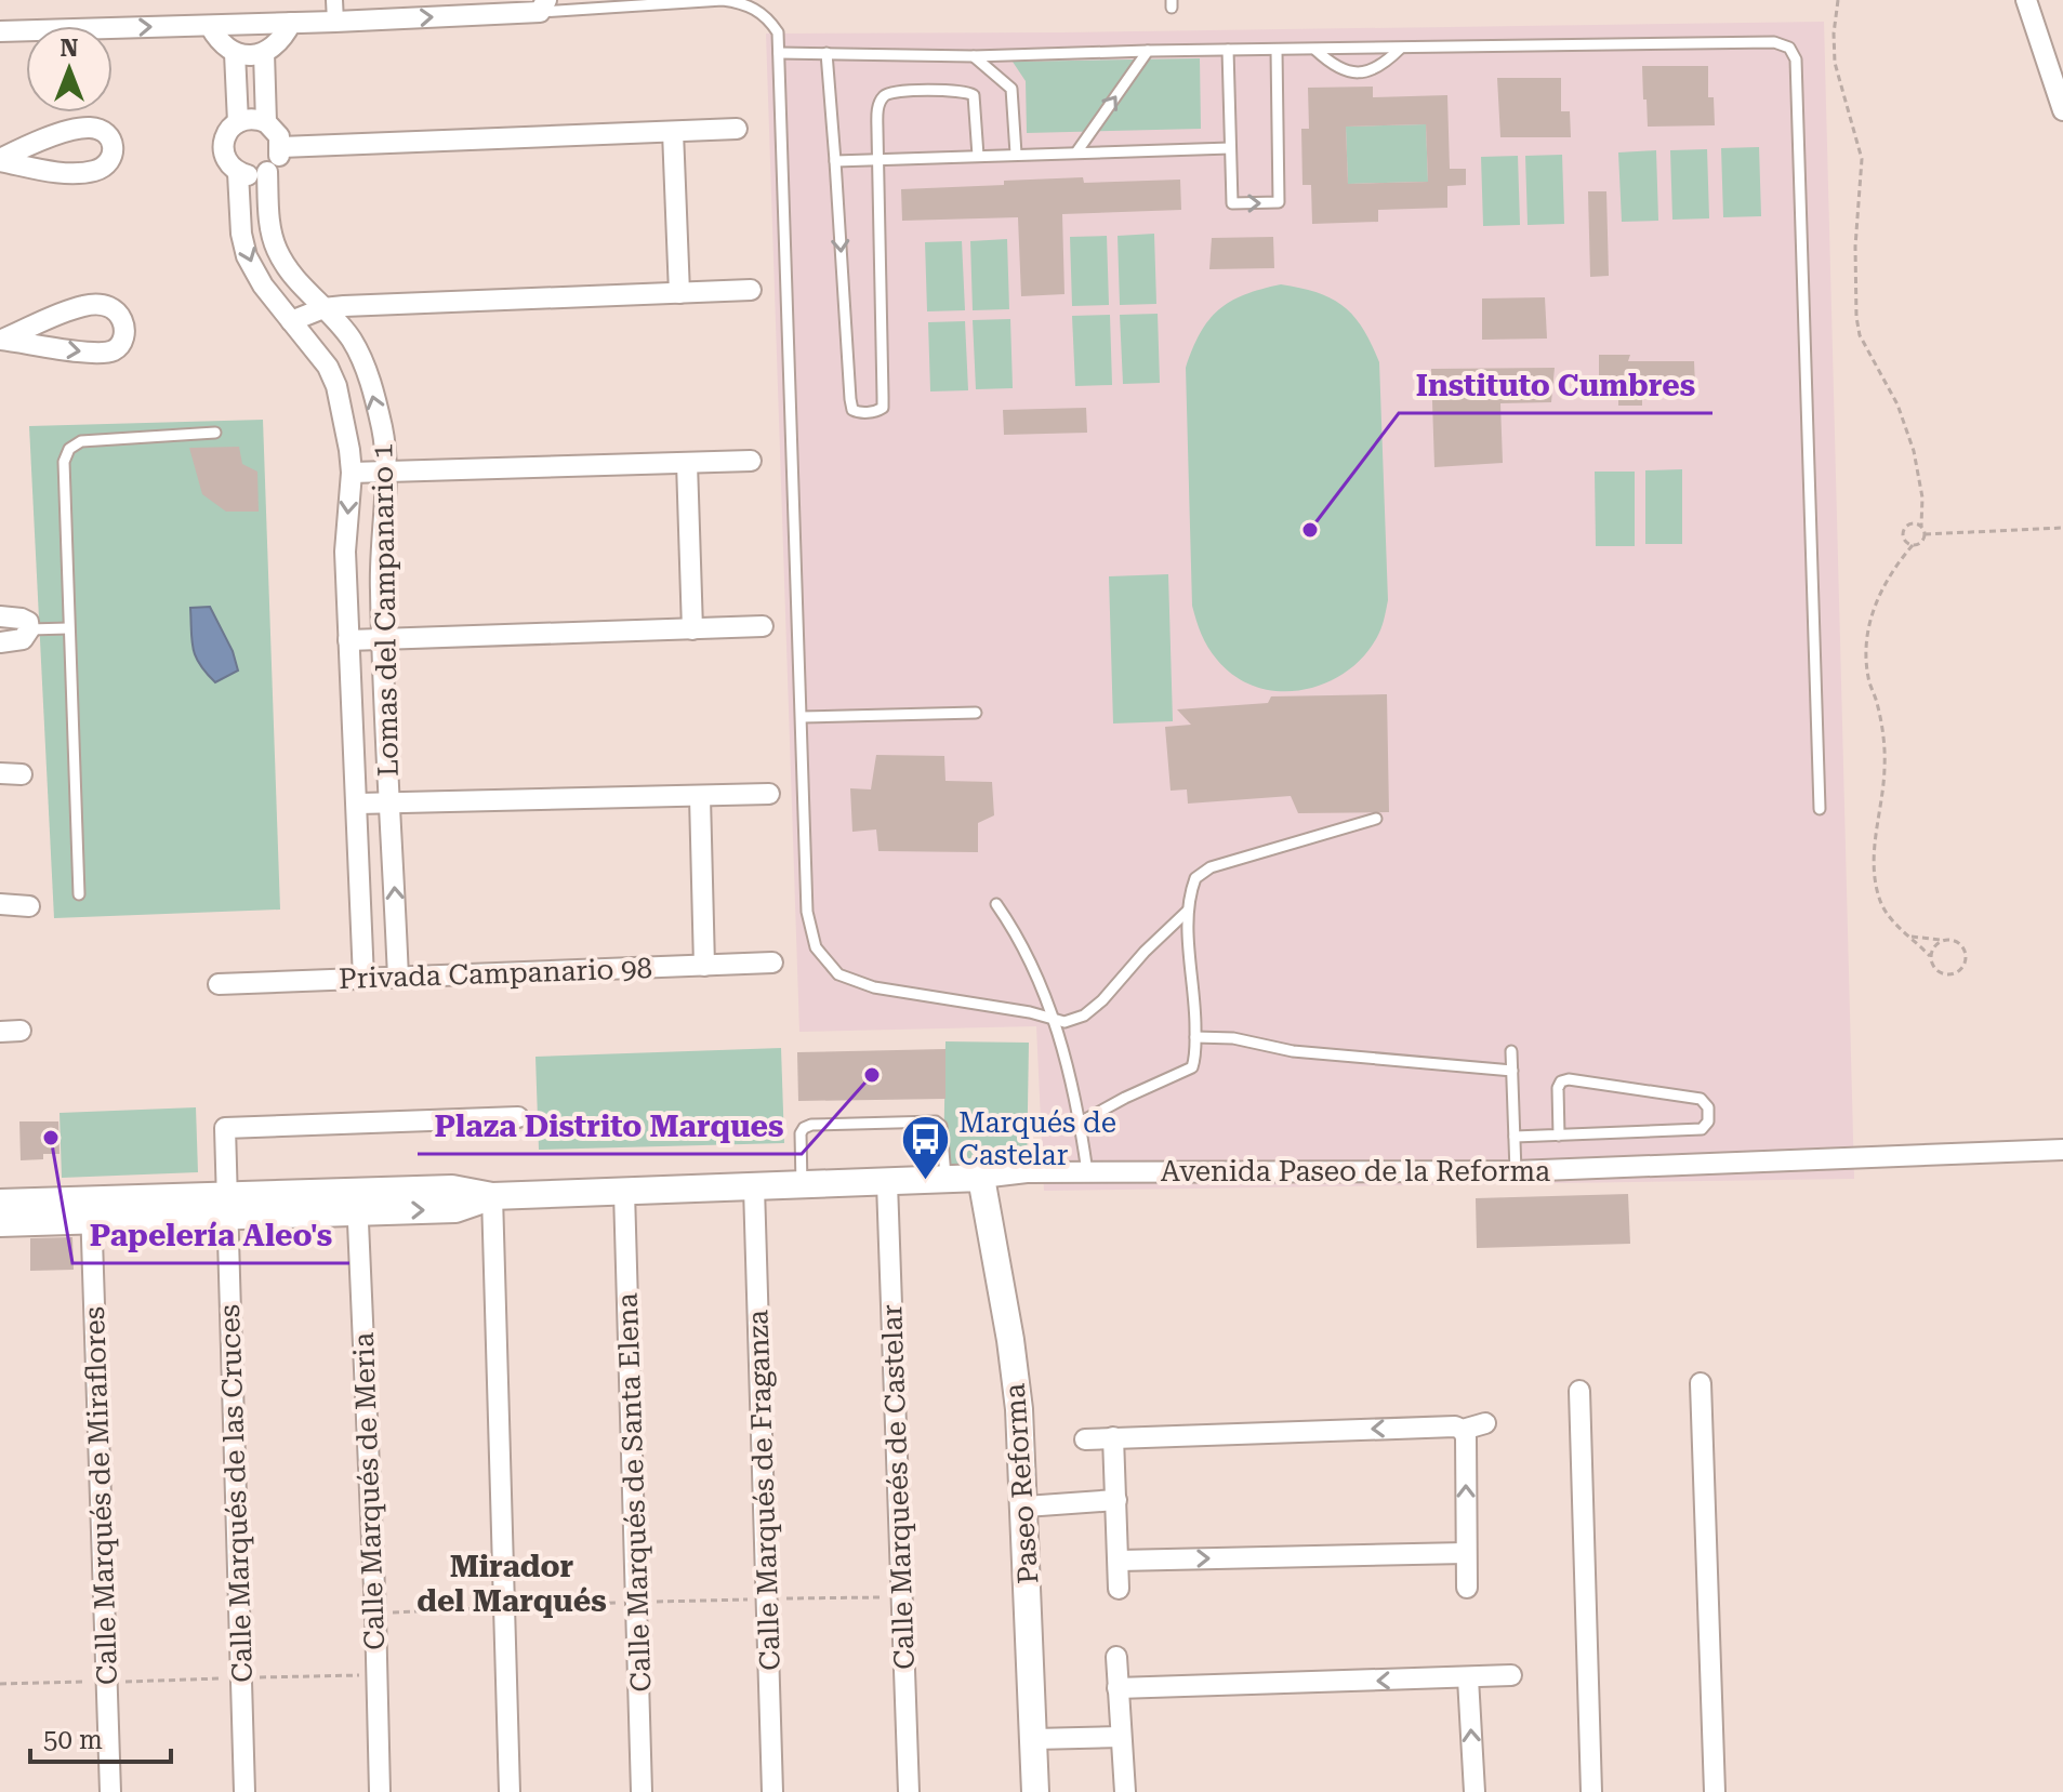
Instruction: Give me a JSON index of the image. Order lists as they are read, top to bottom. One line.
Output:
{"streets":{"street":["Lomas del Campanario 1","Privada Campanario 98","Avenida Paseo de la Reforma","Paseo Reforma","Calle Marqueés de Castelar","Calle Marqués de Fraganza","Calle Marqués de Meria","Calle Marqués de Santa Elena","Calle Marqués de las Cruces","Calle Marqués de Miraflores"]},"crossings":[["Lomas del Campanario 1","Privada Campanario 98"],["Avenida Paseo de la Reforma","Paseo Reforma"],["Avenida Paseo de la Reforma","Calle Marqueés de Castelar"],["Avenida Paseo de la Reforma","Calle Marqués de Fraganza"],["Avenida Paseo de la Reforma","Calle Marqués de Meria"],["Avenida Paseo de la Reforma","Calle Marqués de Santa Elena"],["Avenida Paseo de la Reforma","Calle Marqués de las Cruces"],["Avenida Paseo de la Reforma","Calle Marqués de Miraflores"]],"districts":["Mirador del Marqués"],"places":{"other":["Instituto Cumbres","Plaza Distrito Marques","Papelería Aleo's"],"bus stop":["Marqués de Castelar"]},"scale_bar":"50 m","north":"top"}
